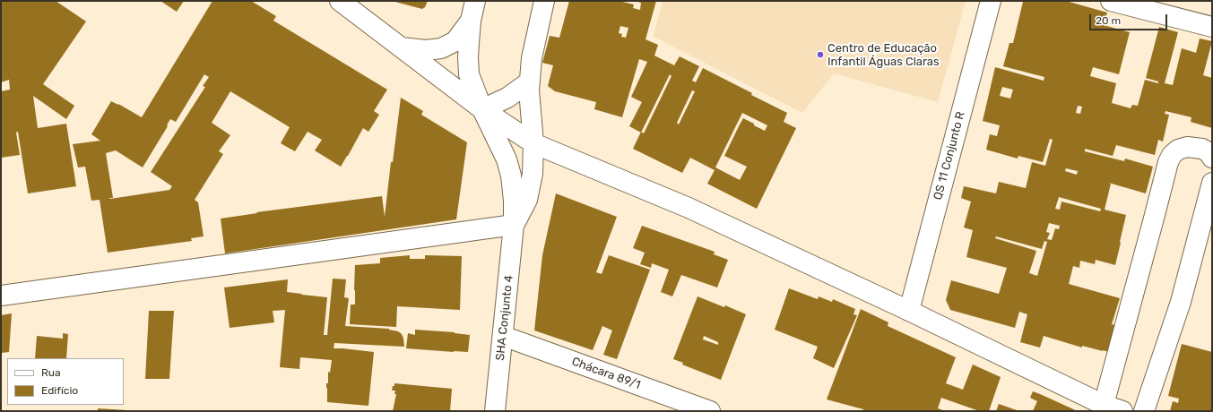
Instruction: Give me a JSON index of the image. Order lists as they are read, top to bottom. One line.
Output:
{"streets":{"street":["QS 11 Conjunto R","SHA Conjunto 4","Chácara 89/1"]},"crossings":[["SHA Conjunto 4","Chácara 89/1"]],"places":["Centro de Educação Infantil Águas Claras"],"legend":["Rua","Edifício"],"scale_bar":"20 m"}
